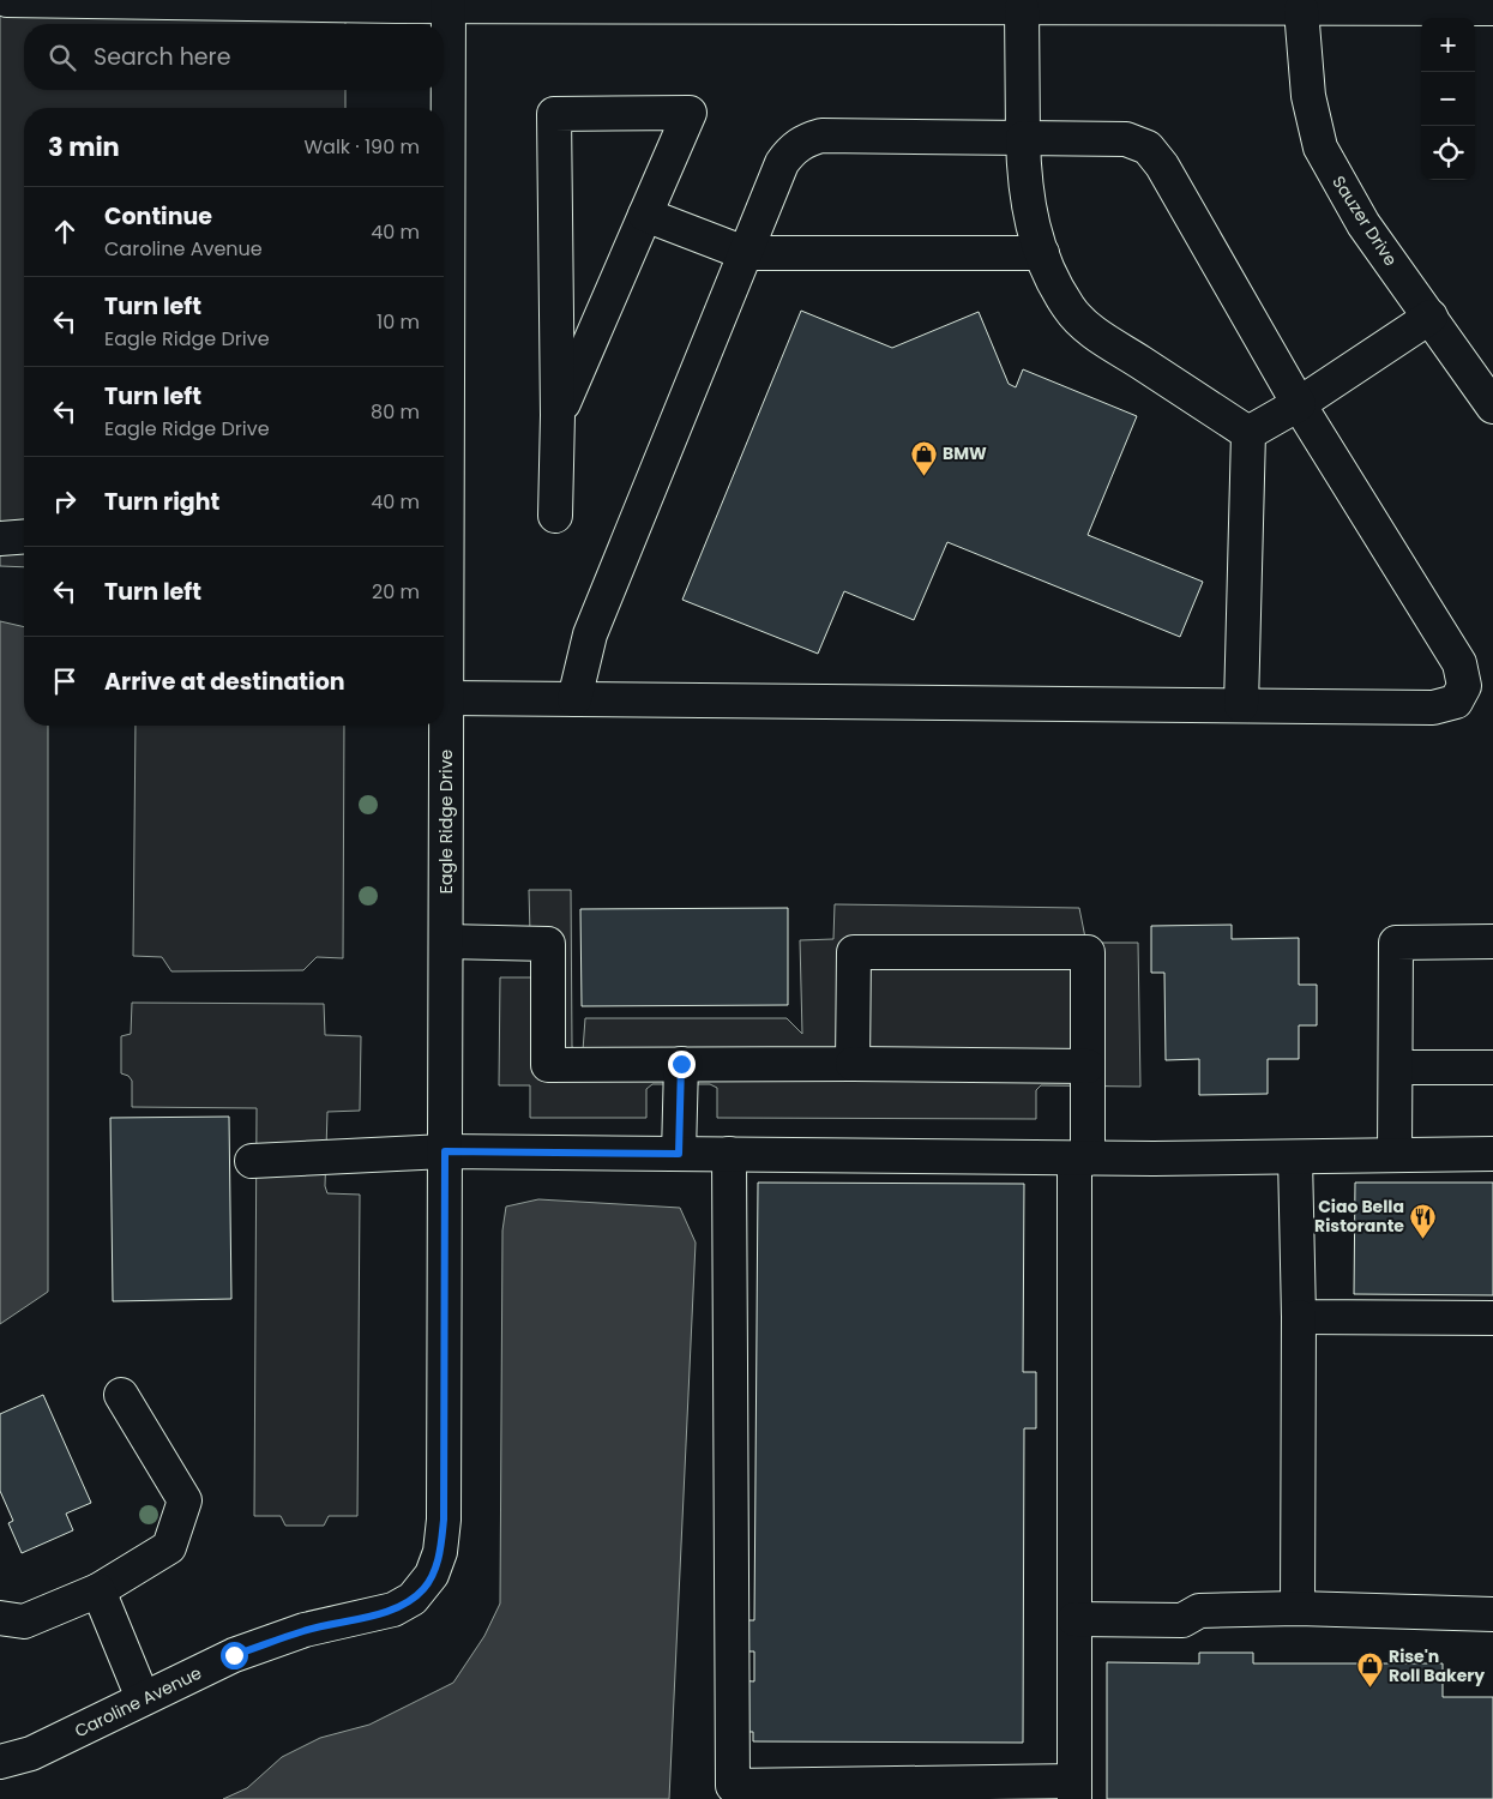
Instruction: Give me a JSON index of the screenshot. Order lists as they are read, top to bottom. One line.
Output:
{"streets":{"street":["Sauzer Drive","Eagle Ridge Drive","Caroline Avenue"]},"crossings":[["Eagle Ridge Drive","Caroline Avenue"]],"places":{"shop":["BMW","Rise'n Roll Bakery"],"restaurant":["Ciao Bella Ristorante"]},"page":{"map_buttons":["+","−"],"search":"Search here","heading":["3 min","Walk · 190 m"],"list":[["Continue","Caroline Avenue","40 m"],["Turn left","Eagle Ridge Drive","10 m"],["Turn left","Eagle Ridge Drive","80 m"],["Turn right","40 m"],["Turn left","20 m"],"Arrive at destination"]}}
